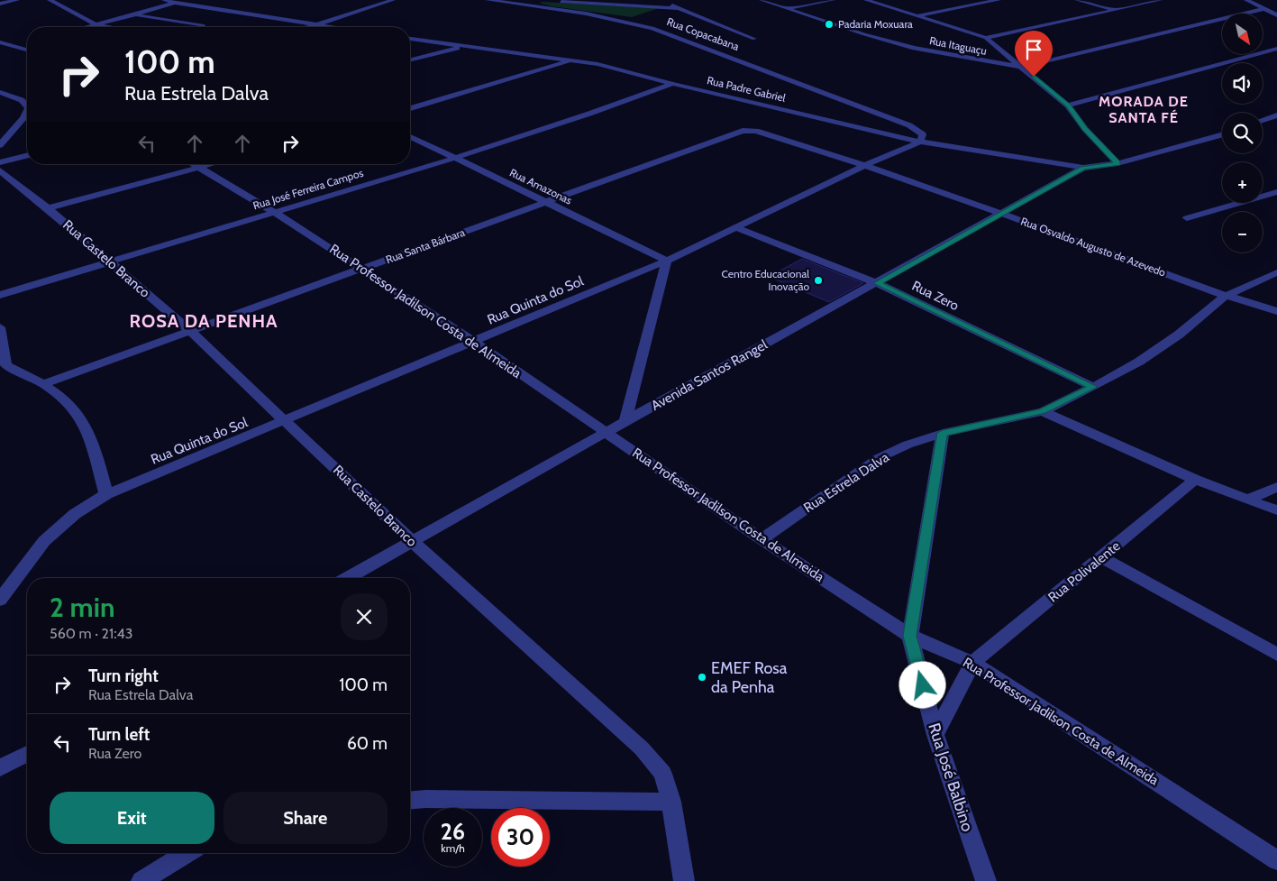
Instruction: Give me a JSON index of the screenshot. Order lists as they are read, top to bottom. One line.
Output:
{"streets":{"street":["Rua Copacabana","Rua Itaguaçu","Rua Padre Gabriel","Rua Amazonas","Rua José Ferreira Campos","Rua Santa Bárbara","Rua Osvaldo Augusto de Azevedo","Rua Castelo Branco","Rua Zero","Rua Quinta do Sol","Rua Professor Jadilson Costa de Almeida","Avenida Santos Rangel","Rua Estrela Dalva","Rua Polivalente","Rua José Balbino"]},"crossings":[["Rua Copacabana","Rua Padre Gabriel"],["Rua Copacabana","Rua Quinta do Sol"],["Rua Padre Gabriel","Rua José Ferreira Campos"],["Rua Padre Gabriel","Rua Quinta do Sol"],["Rua Padre Gabriel","Avenida Santos Rangel"],["Rua Amazonas","Rua José Ferreira Campos"],["Rua Amazonas","Rua Santa Bárbara"],["Rua Amazonas","Rua Quinta do Sol"],["Rua José Ferreira Campos","Rua Castelo Branco"],["Rua José Ferreira Campos","Rua Professor Jadilson Costa de Almeida"],["Rua Santa Bárbara","Rua Osvaldo Augusto de Azevedo"],["Rua Santa Bárbara","Rua Castelo Branco"],["Rua Santa Bárbara","Rua Professor Jadilson Costa de Almeida"],["Rua Osvaldo Augusto de Azevedo","Rua Quinta do Sol"],["Rua Osvaldo Augusto de Azevedo","Avenida Santos Rangel"],["Rua Osvaldo Augusto de Azevedo","Rua Estrela Dalva"],["Rua Castelo Branco","Rua Quinta do Sol"],["Rua Castelo Branco","Avenida Santos Rangel"],["Rua Zero","Rua Quinta do Sol"],["Rua Zero","Avenida Santos Rangel"],["Rua Zero","Rua Estrela Dalva"],["Rua Quinta do Sol","Rua Professor Jadilson Costa de Almeida"],["Rua Professor Jadilson Costa de Almeida","Avenida Santos Rangel"],["Rua Professor Jadilson Costa de Almeida","Rua Estrela Dalva"],["Rua Professor Jadilson Costa de Almeida","Rua Polivalente"],["Rua Professor Jadilson Costa de Almeida","Rua José Balbino"],["Rua Estrela Dalva","Rua José Balbino"]],"districts":["MORADA DE SANTA FÉ","ROSA DA PENHA"],"places":["Padaria Moxuara","Centro Educacional Inovação","EMEF Rosa da Penha"],"north":"bottom right","page":{"map_buttons":["+","−"],"turn":["100 m","Rua Estrela Dalva"],"heading":["2 min","560 m · 21:43"],"list":[{"name":"Turn right","note":"Rua Estrela Dalva","value":"100 m"},{"name":"Turn left","note":"Rua Zero","value":"60 m"}],"buttons":["Exit","Share"],"speed":"26 km/h","limit":"30"}}
